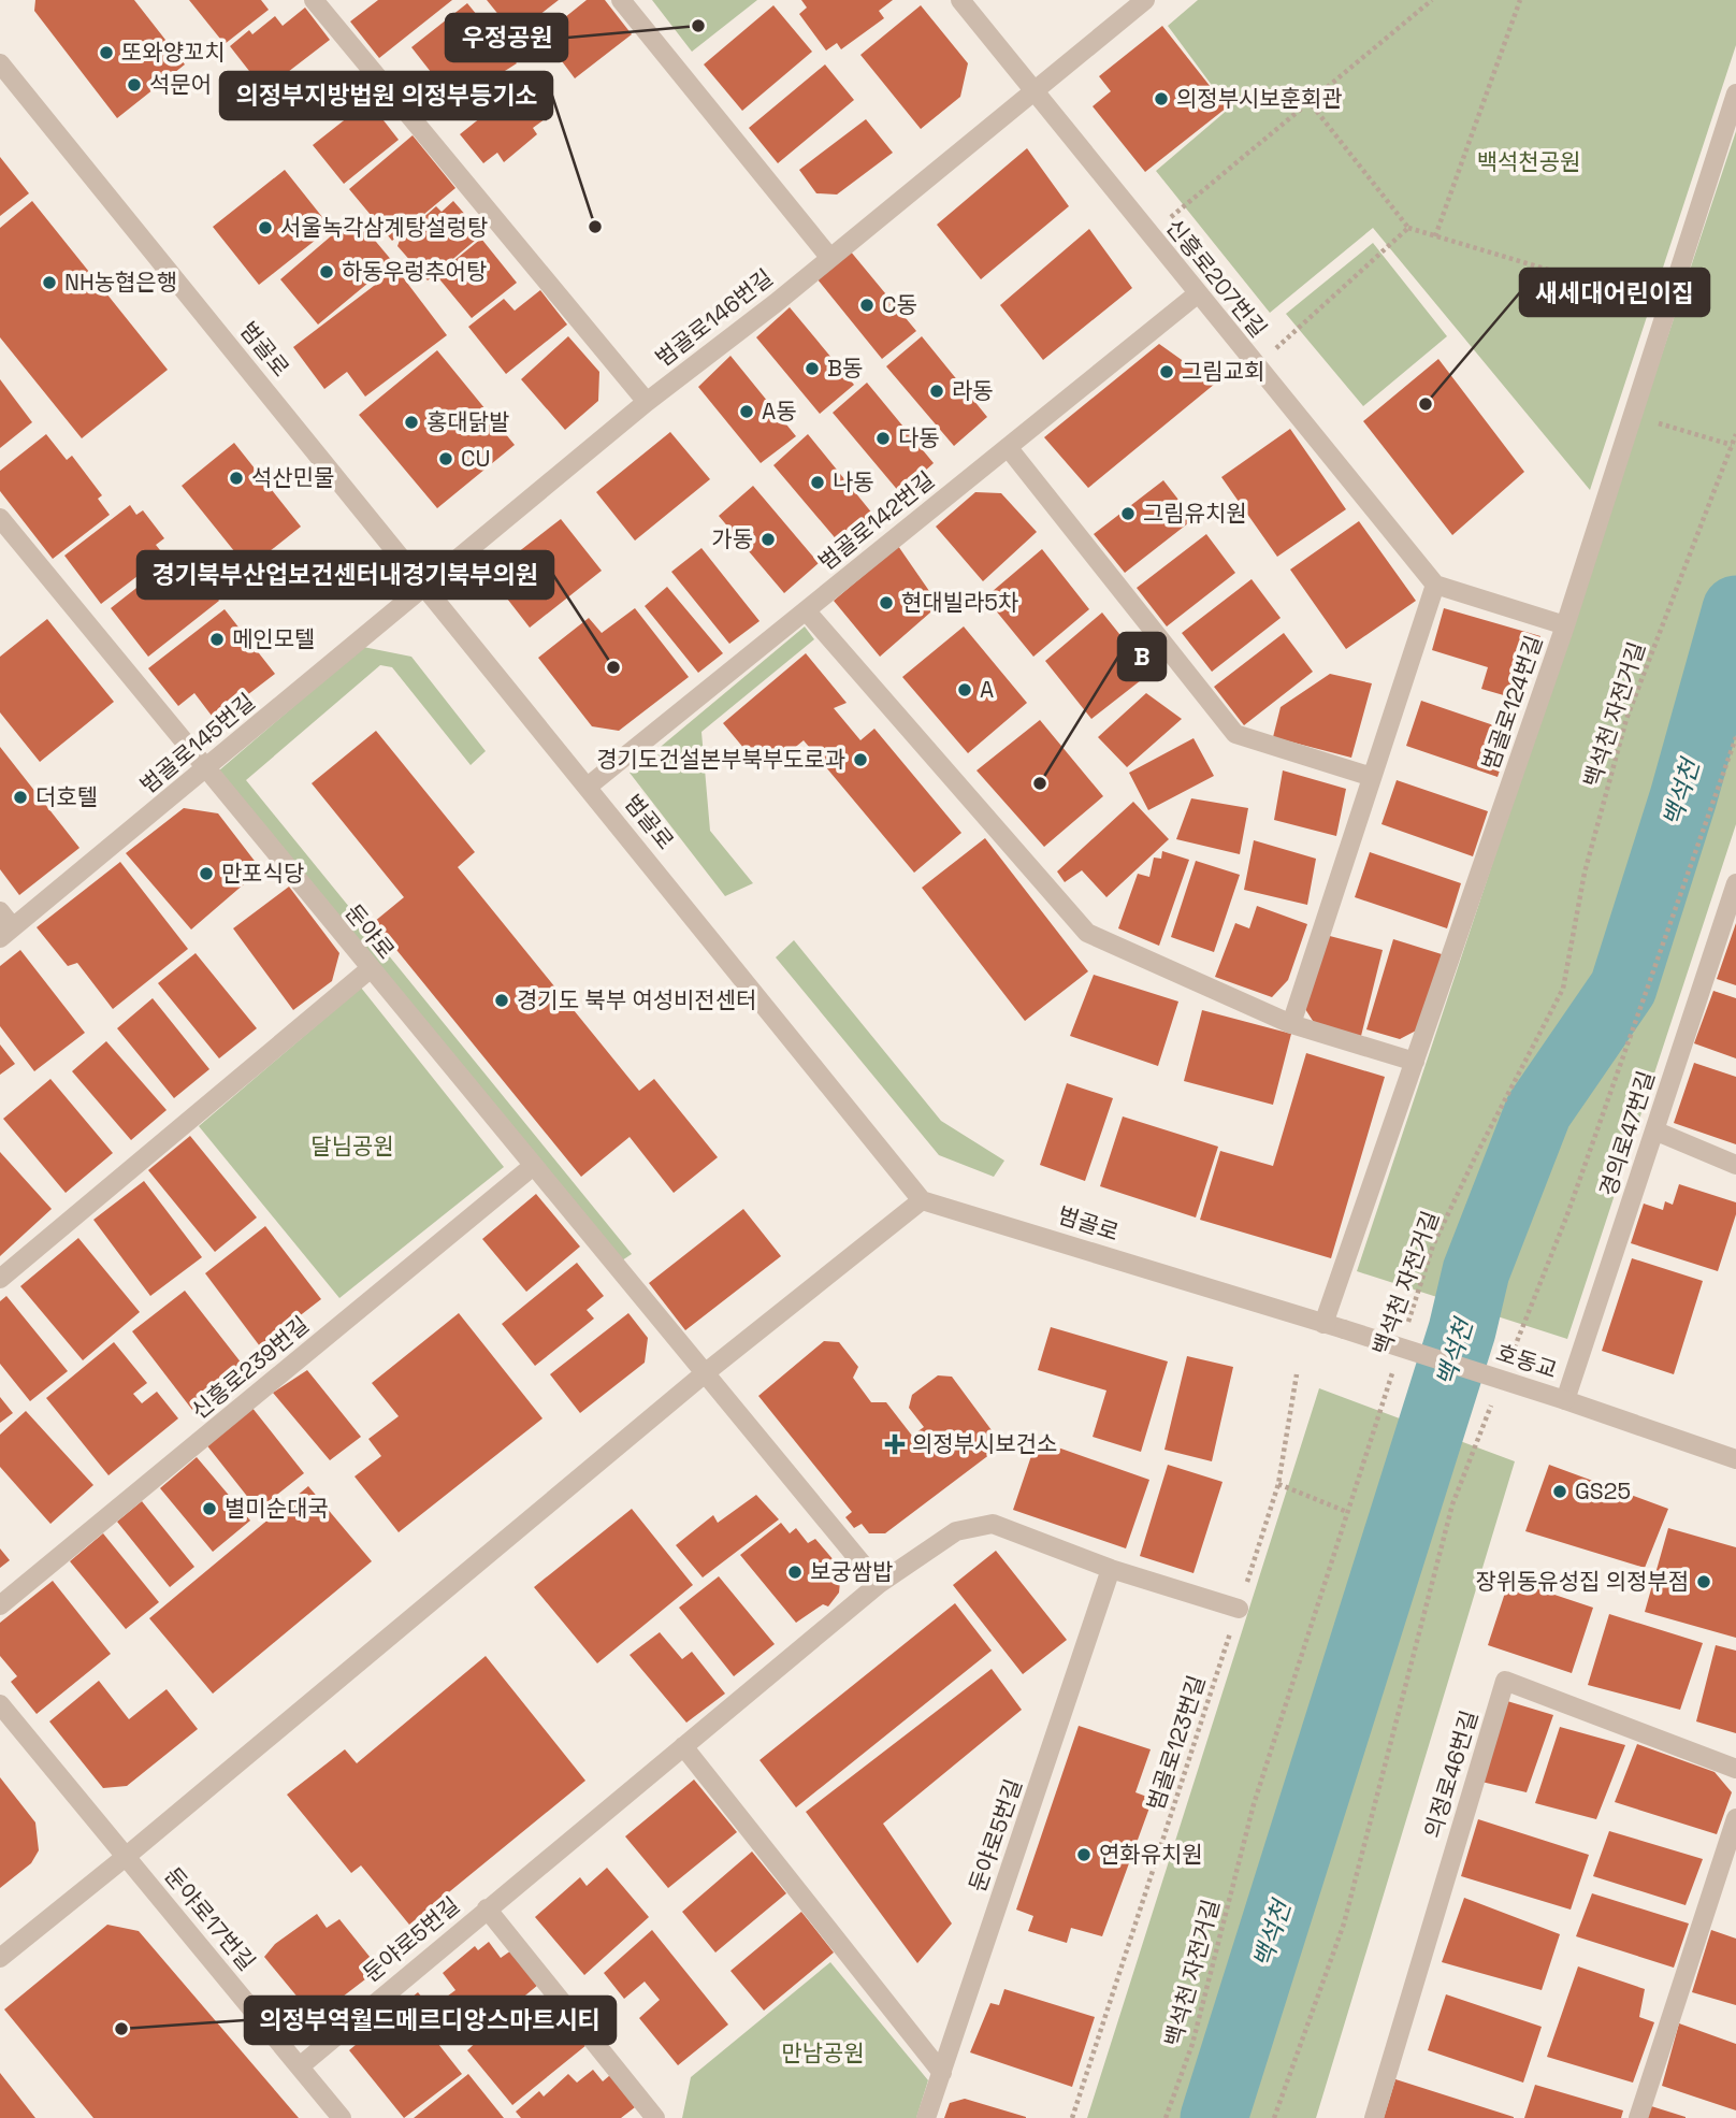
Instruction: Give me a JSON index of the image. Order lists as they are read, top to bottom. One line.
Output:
{"streets":{"street":["신흥로207번길","범골로146번길","범골로","범골로142번길","범골로124번길","범골로145번길","둔야로","경의로47번길","호동교","신흥로239번길","의정로46번길","둔야로5번길","둔야로17번길"],"path":["백석천 자전거길","범골로123번길"]},"crossings":[["신흥로207번길","범골로146번길"],["신흥로207번길","범골로142번길"],["범골로146번길","범골로"],["범골로146번길","범골로145번길"],["범골로","범골로142번길"],["범골로","범골로124번길"],["범골로","범골로145번길"],["범골로","호동교"],["범골로145번길","둔야로"],["둔야로","신흥로239번길"],["경의로47번길","호동교"],["범골로123번길","둔야로5번길"],["둔야로5번길","둔야로17번길"]],"water":["백석천"],"parks":["백석천공원","달님공원","만남공원"],"places":{"other":["우정공원","또와양꼬치","석문어","의정부시보훈회관","의정부지방법원 의정부등기소","서울녹각삼계탕설렁탕","하동우렁추어탕","NH농협은행","C동","B동","그림교회","라동","새세대어린이집","A동","홍대닭발","다동","CU","석산민물","나동","그림유치원","가동","현대빌라5차","메인모텔","경기북부산업보건센터내경기북부의원","A","경기도건설본부북부도로과","B","더호텔","만포식당","경기도 북부 여성비전센터","GS25","별미순대국","보궁쌈밥","장위동유성집 의정부점","연화유치원","의정부역월드메르디앙스마트시티"],"health":["의정부시보건소"]}}
